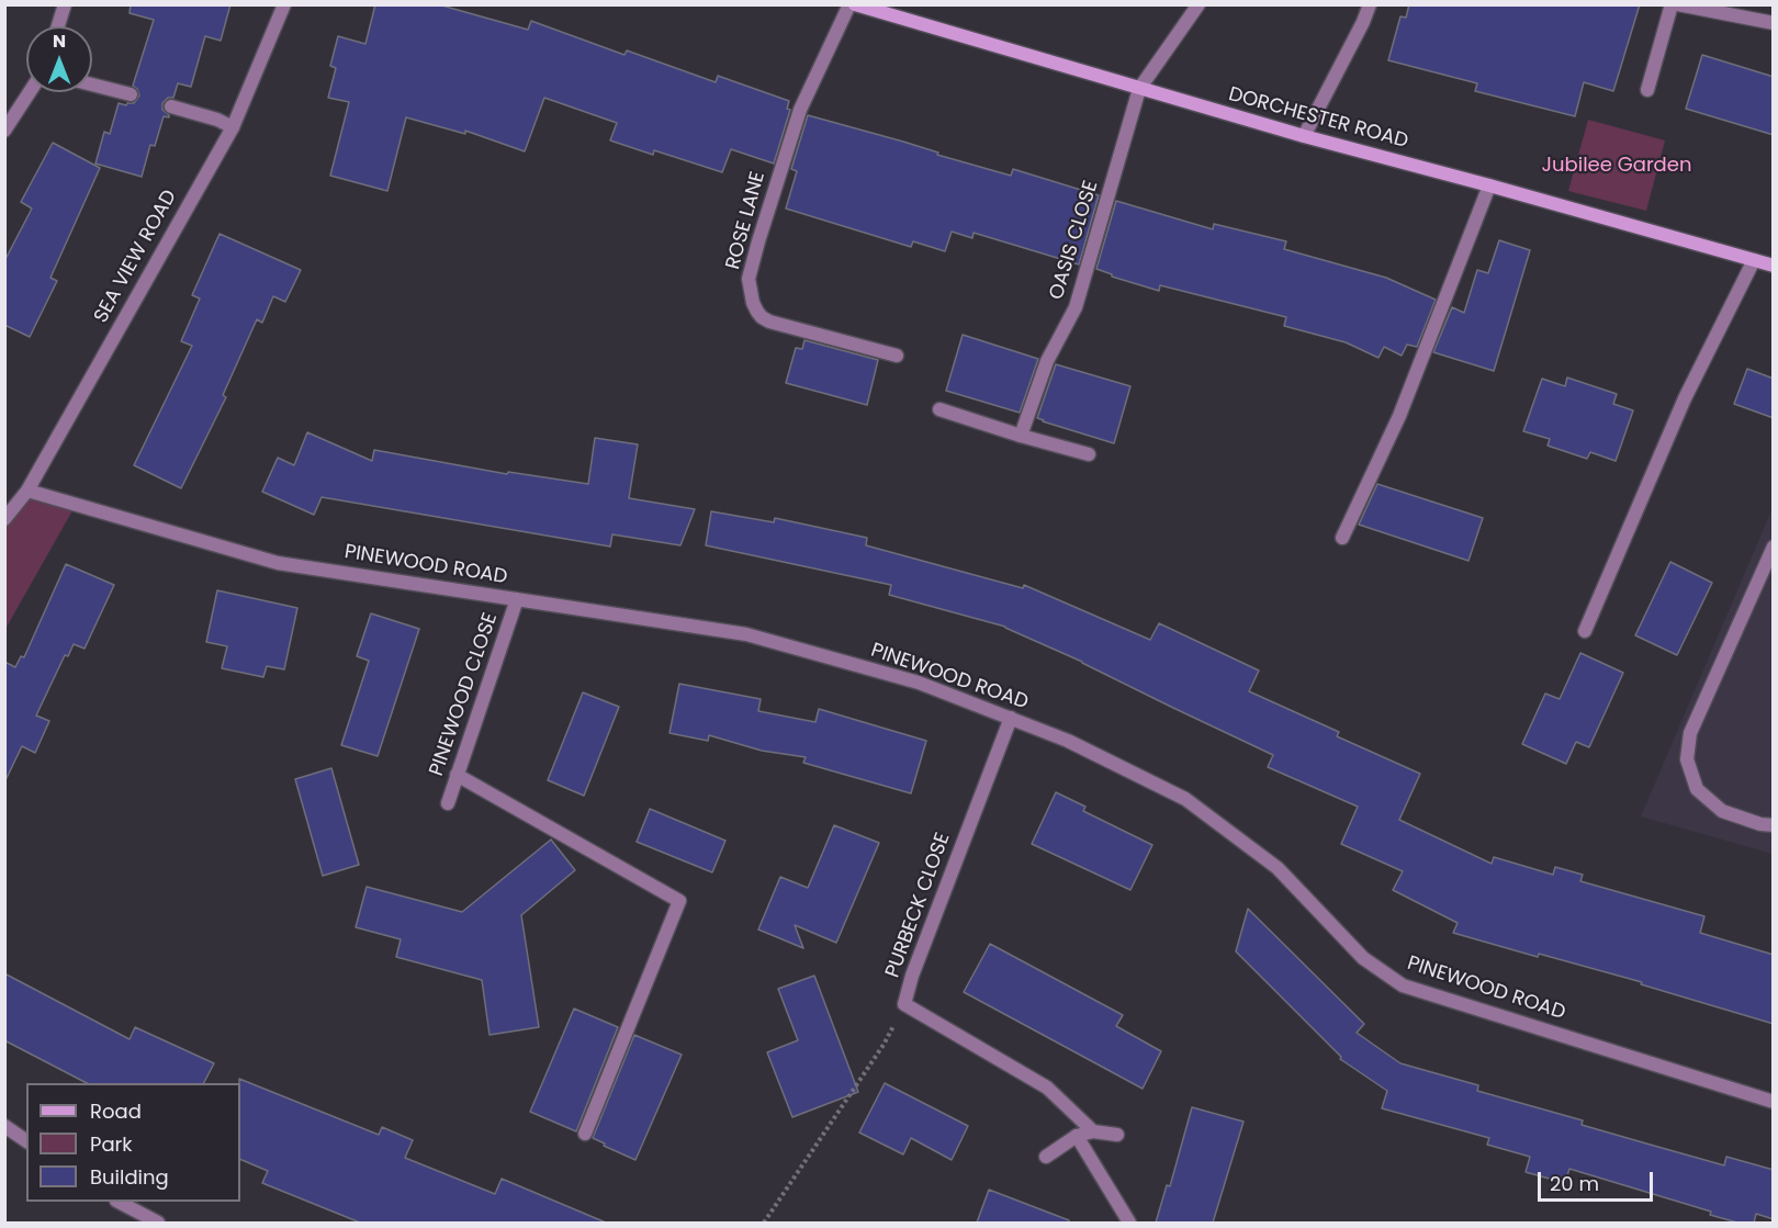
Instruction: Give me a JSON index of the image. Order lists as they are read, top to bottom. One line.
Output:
{"streets":{"main road":["DORCHESTER ROAD"],"street":["ROSE LANE","OASIS CLOSE","SEA VIEW ROAD","PINEWOOD ROAD","PINEWOOD CLOSE","PURBECK CLOSE"]},"crossings":[["DORCHESTER ROAD","OASIS CLOSE"],["SEA VIEW ROAD","PINEWOOD ROAD"],["PINEWOOD ROAD","PINEWOOD CLOSE"],["PINEWOOD ROAD","PURBECK CLOSE"]],"parks":["Jubilee Garden"],"legend":["Road","Park","Building"],"scale_bar":"20 m","north":"top"}
